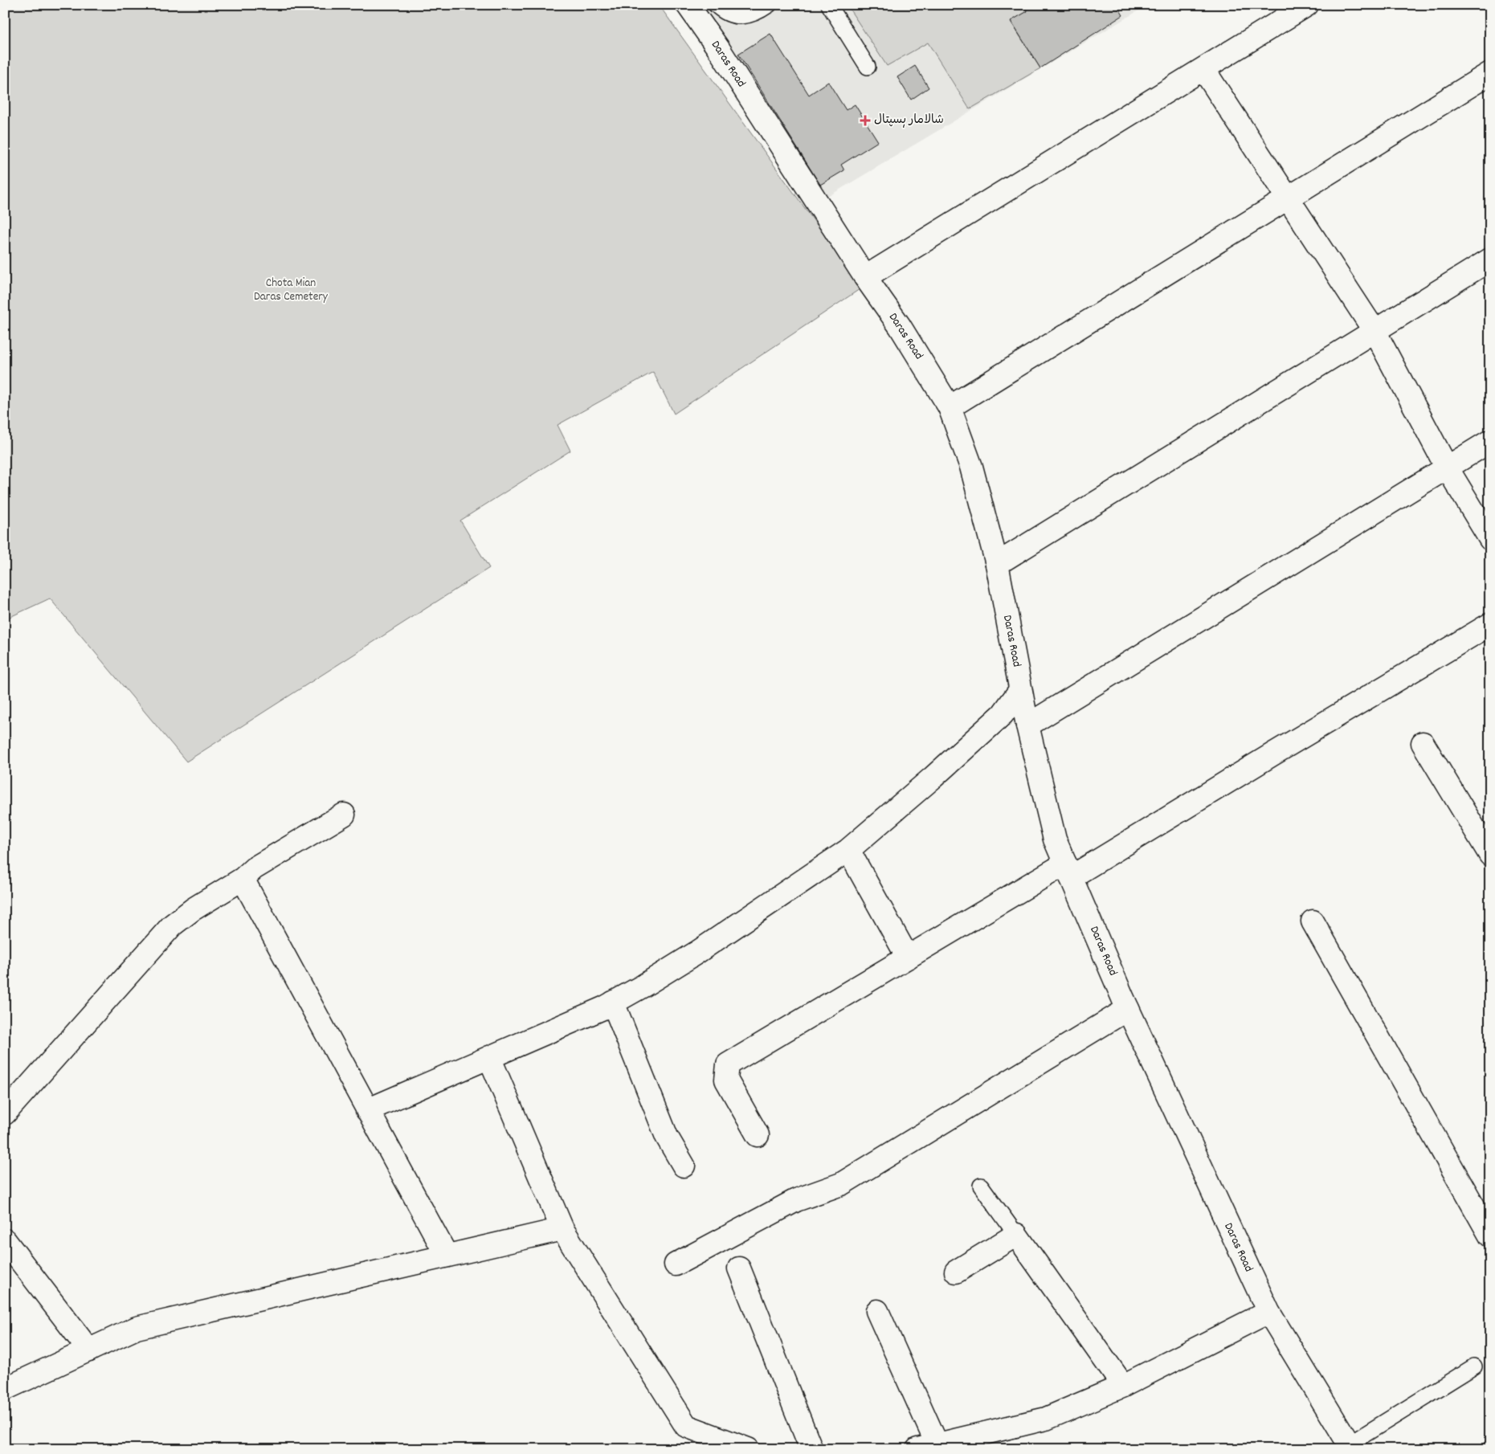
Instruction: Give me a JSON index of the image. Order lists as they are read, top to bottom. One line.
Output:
{"streets":{"street":["Daras Road"]},"parks":["Chota Mian Daras Cemetery"],"places":{"health":["شالامار ہسپتال"]}}
